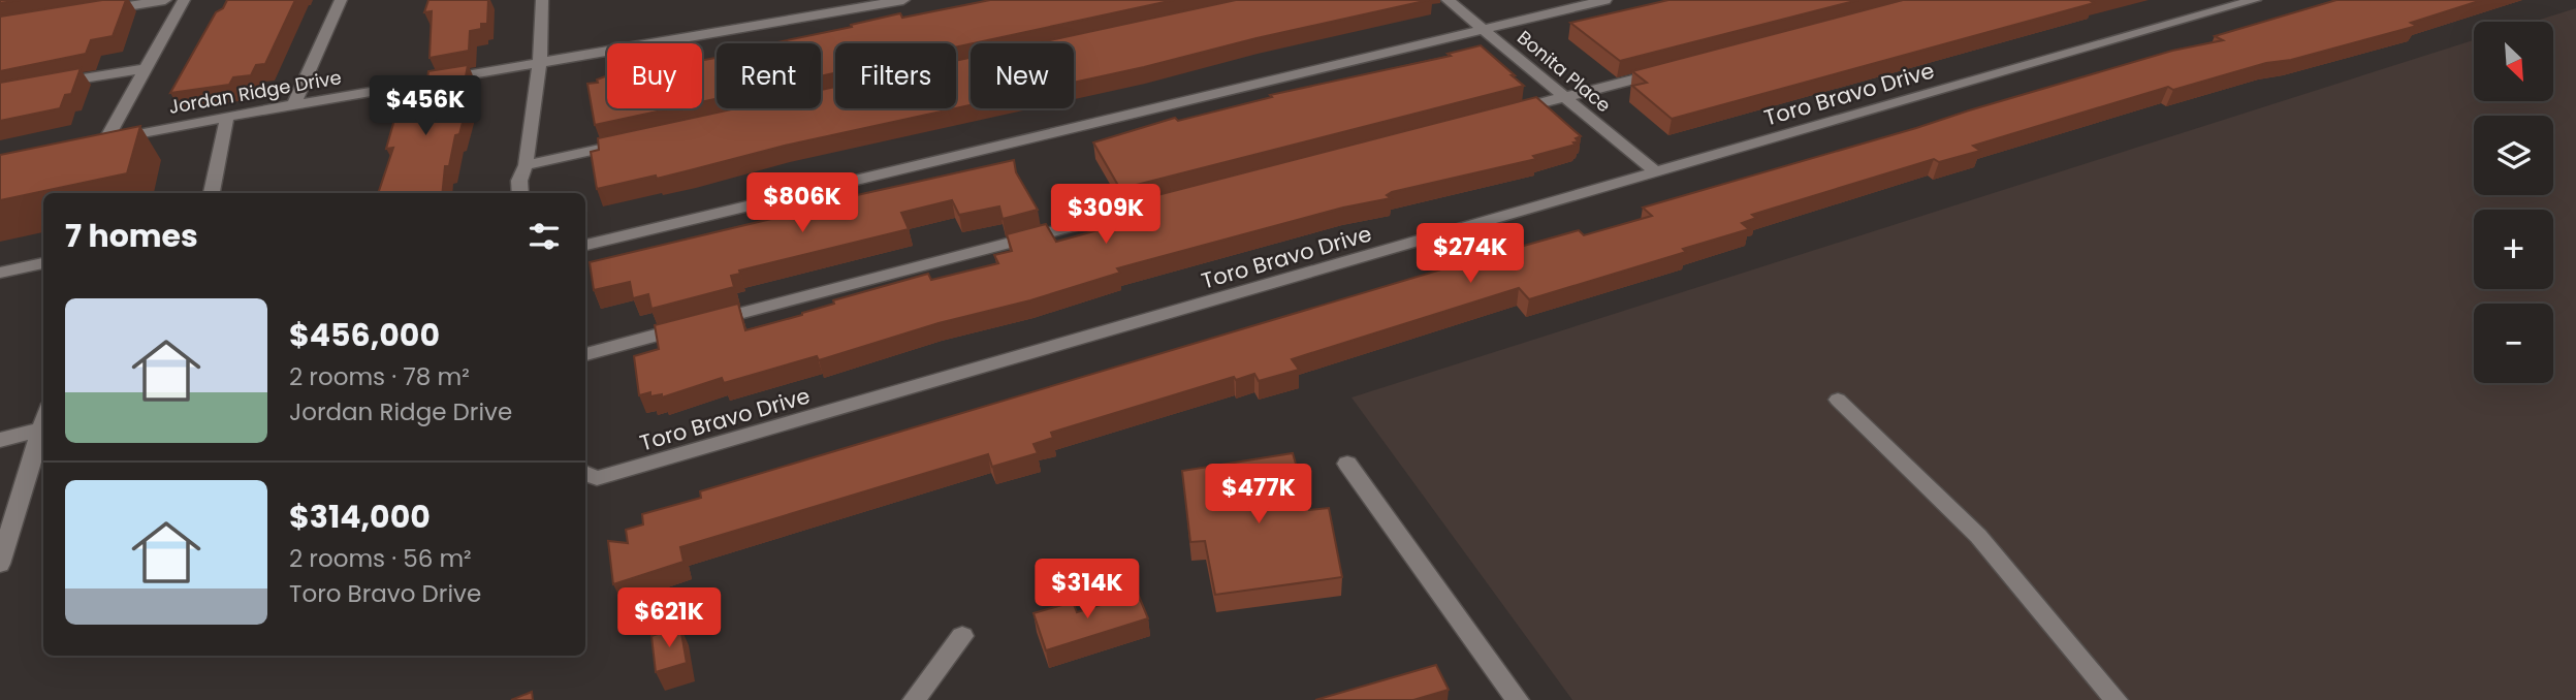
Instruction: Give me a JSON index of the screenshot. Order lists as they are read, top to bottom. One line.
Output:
{"streets":{"street":["Bonita Place","Jordan Ridge Drive","Toro Bravo Drive"]},"crossings":[["Bonita Place","Toro Bravo Drive"]],"north":"bottom right","page":{"map_buttons":["+","−"],"chip":["Buy","Rent","Filters","New"],"price":["$456K","$806K","$309K","$274K","$477K","$314K","$621K"],"heading":"7 homes","list":[{"name":"$456,000","note":"2 rooms · 78 m² · Jordan Ridge Drive"},{"name":"$314,000","note":"2 rooms · 56 m² · Toro Bravo Drive"}]}}
